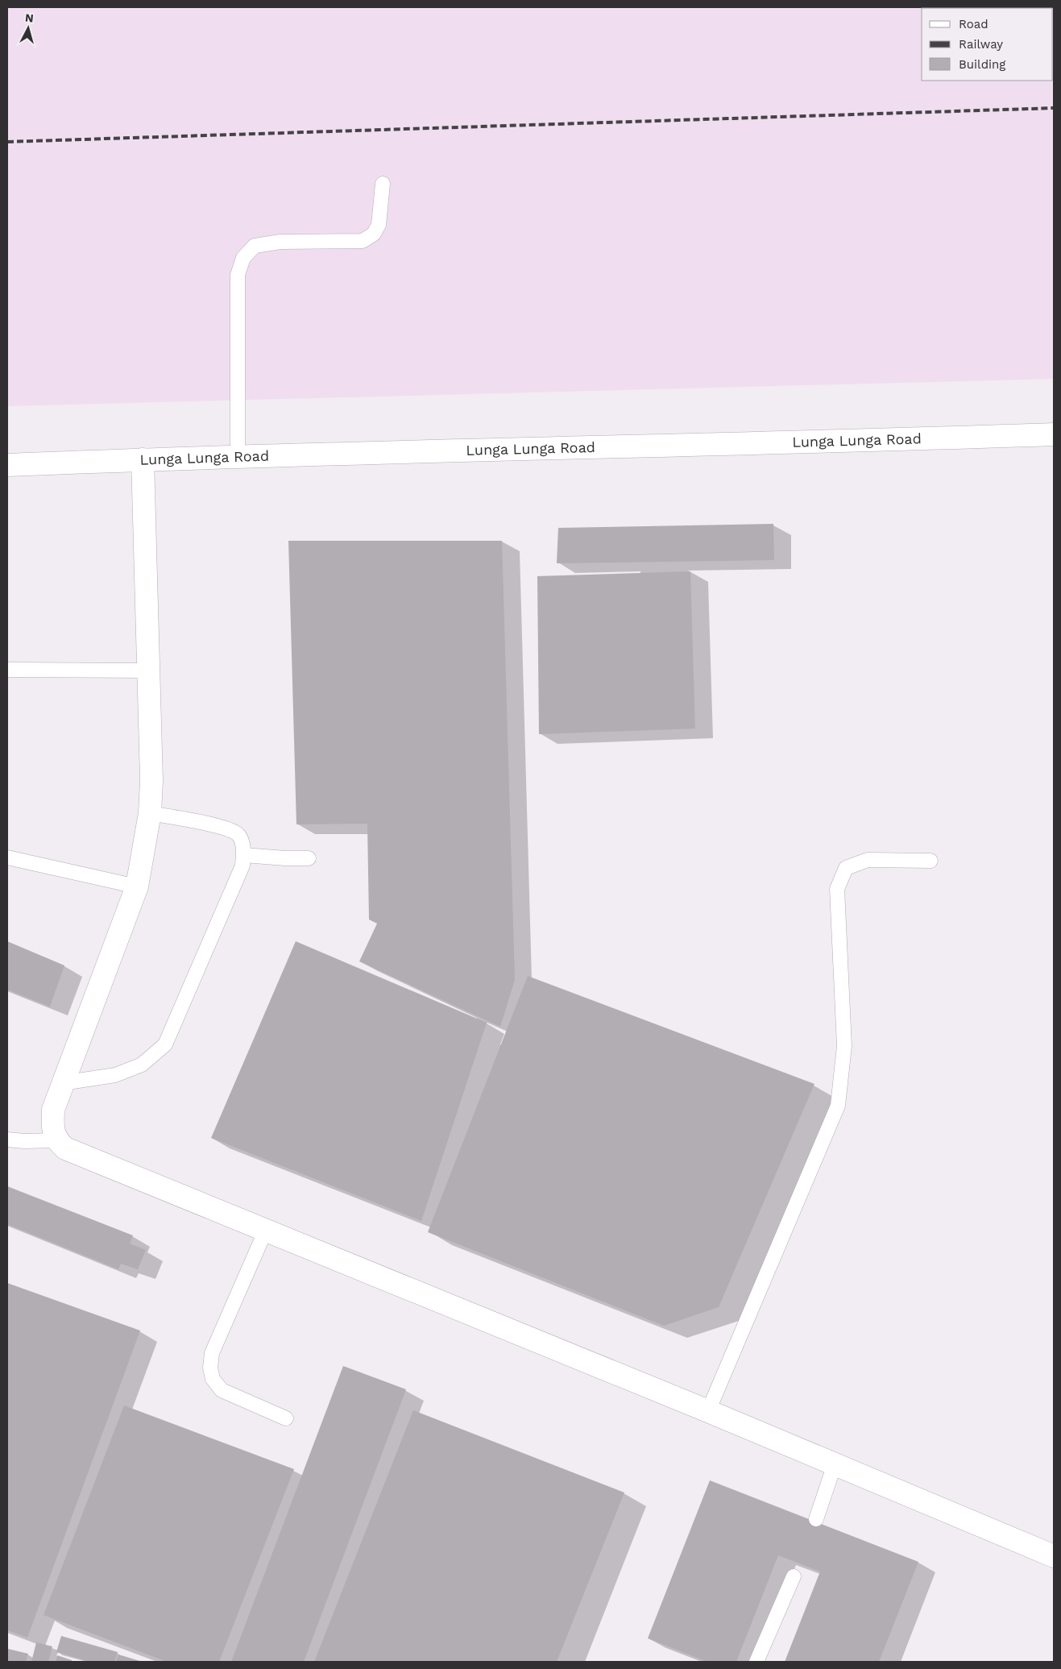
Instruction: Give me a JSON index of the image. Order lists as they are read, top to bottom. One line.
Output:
{"streets":{"street":["Lunga Lunga Road"]},"legend":["Road","Railway","Building"],"north":"top"}
